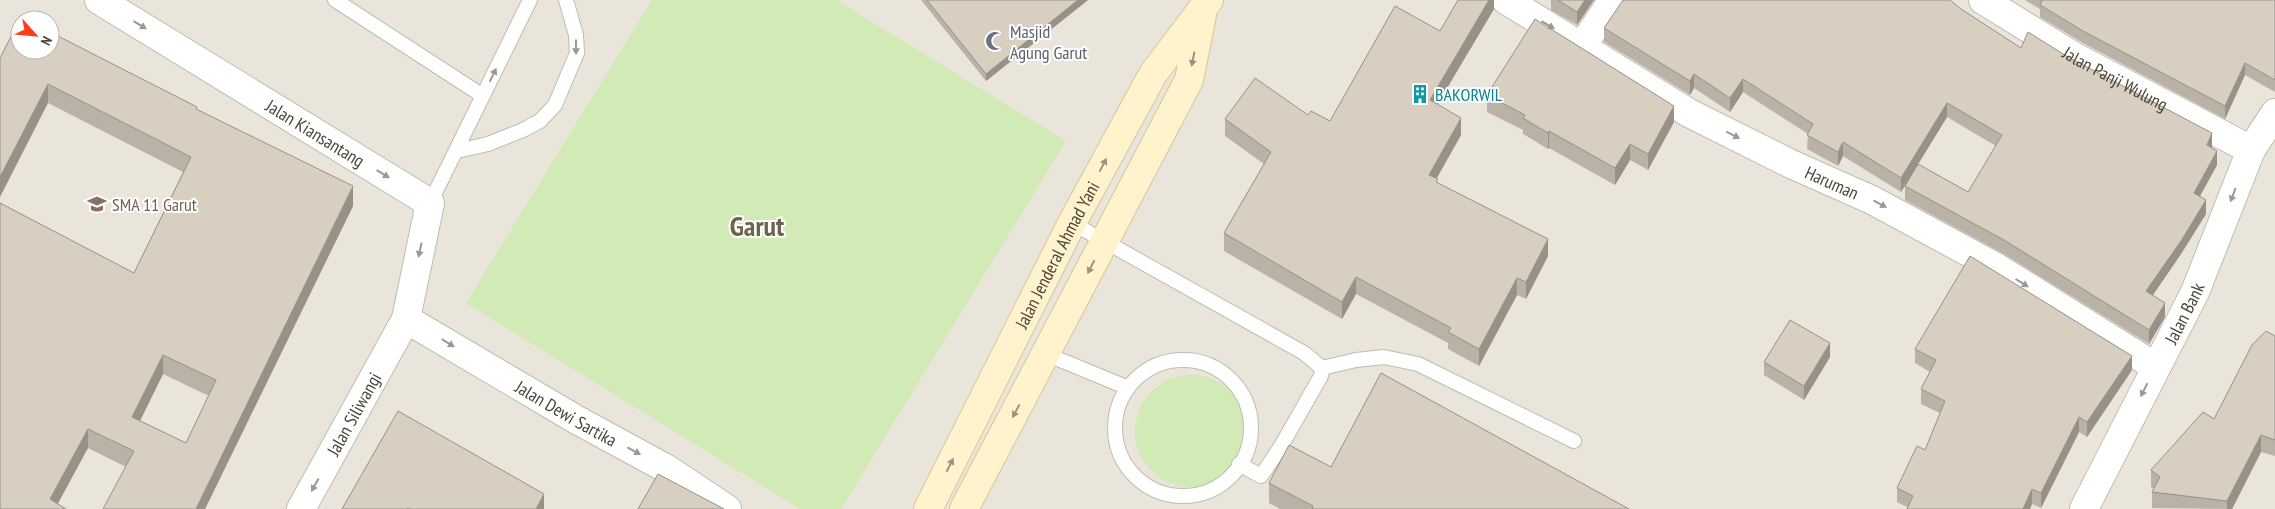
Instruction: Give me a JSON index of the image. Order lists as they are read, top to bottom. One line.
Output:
{"streets":{"main road":["Jalan Jenderal Ahmad Yani"],"street":["Jalan Panji Wulung","Jalan Kiansantang","Haruman","Jalan Bank","Jalan Dewi Sartika","Jalan Siliwangi"]},"crossings":[["Jalan Panji Wulung","Jalan Bank"],["Haruman","Jalan Bank"],["Jalan Dewi Sartika","Jalan Siliwangi"]],"one_way":["Jalan Kiansantang","Haruman","Jalan Bank","Jalan Dewi Sartika","Jalan Siliwangi"],"districts":["Garut"],"places":{"mosque":["Masjid Agung Garut"],"building":["BAKORWIL"],"school or university":["SMA 11 Garut"]},"north":"bottom right"}
